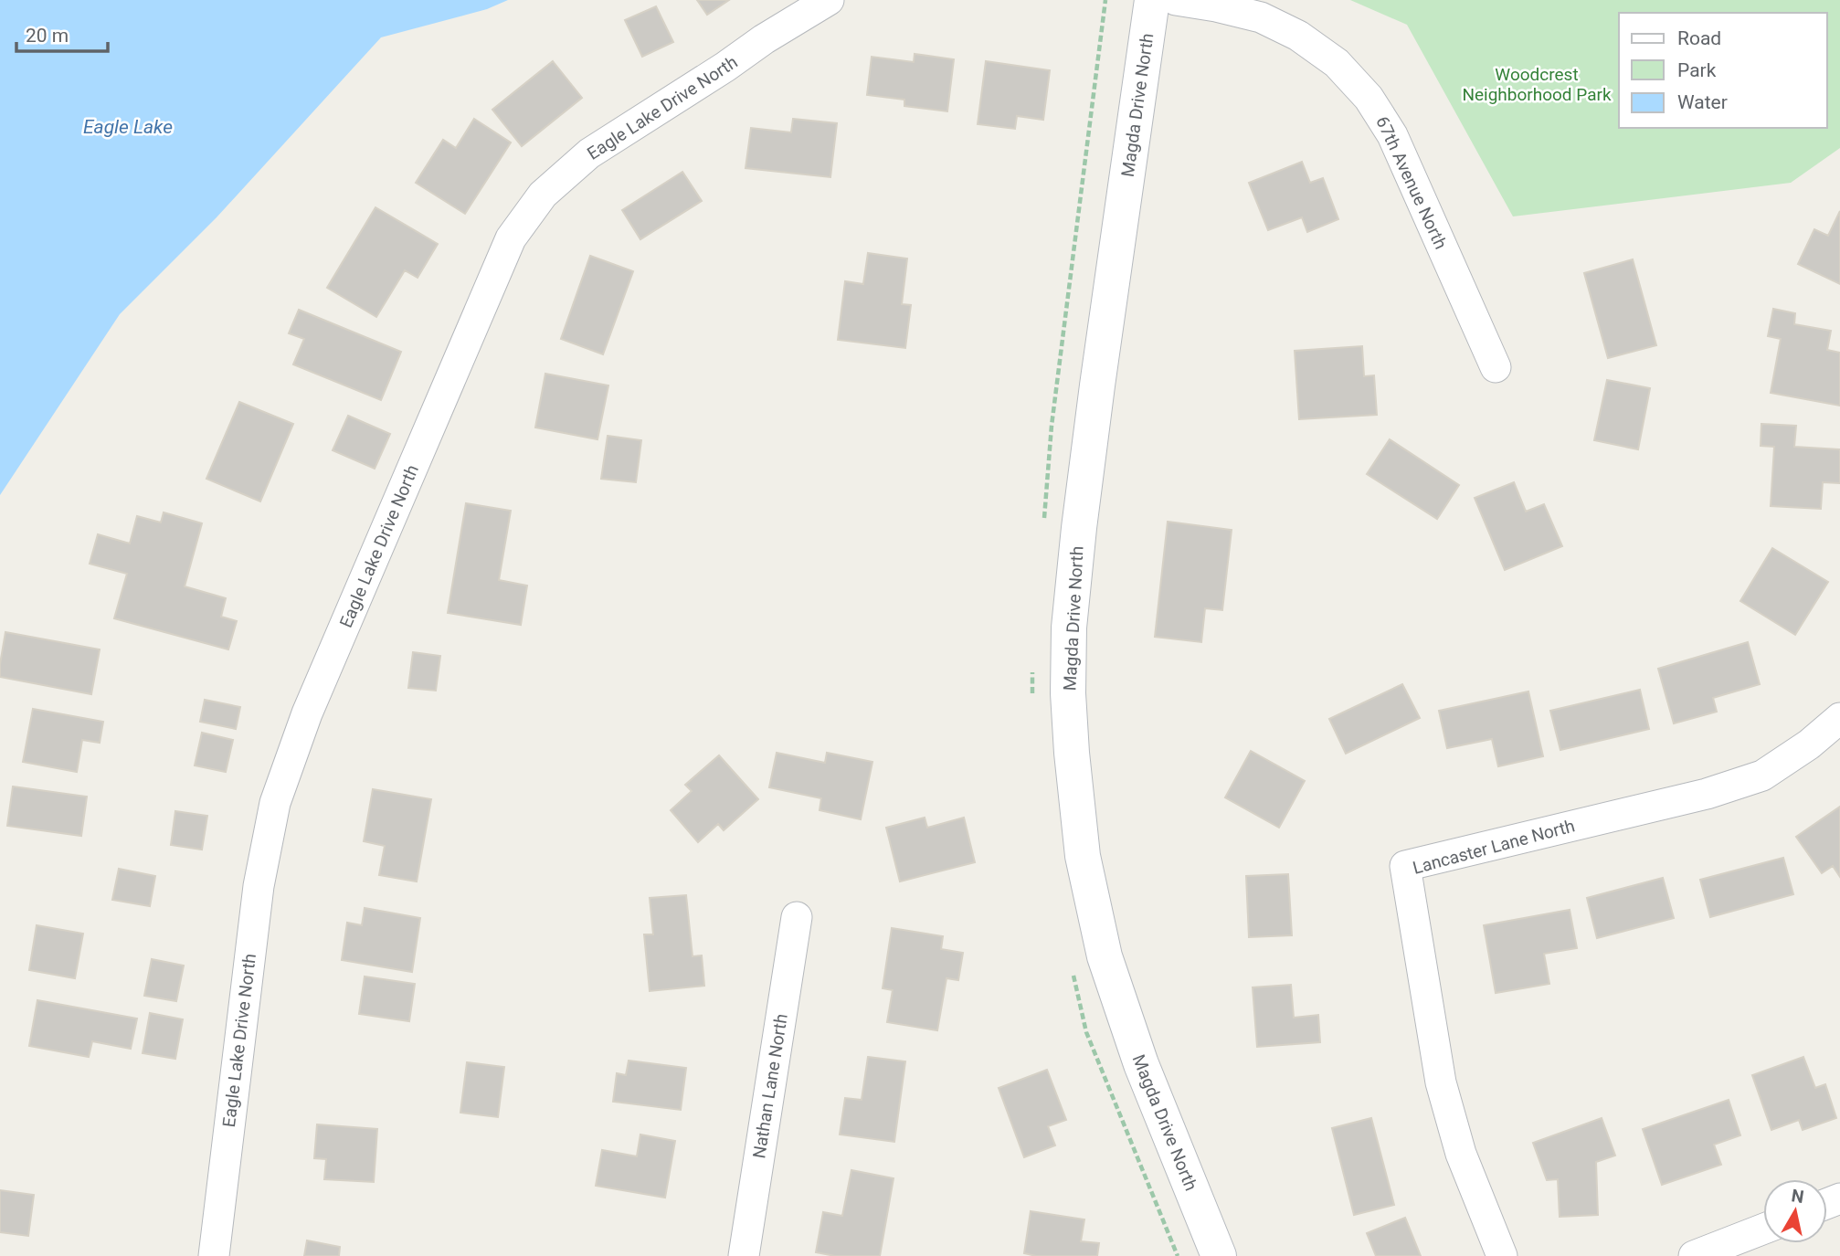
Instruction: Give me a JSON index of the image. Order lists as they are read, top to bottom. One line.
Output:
{"streets":{"street":["Magda Drive North","Eagle Lake Drive North","67th Avenue North","Lancaster Lane North","Nathan Lane North"]},"water":["Eagle Lake"],"parks":["Woodcrest Neighborhood Park"],"legend":["Road","Park","Water"],"scale_bar":"20 m","north":"top"}
